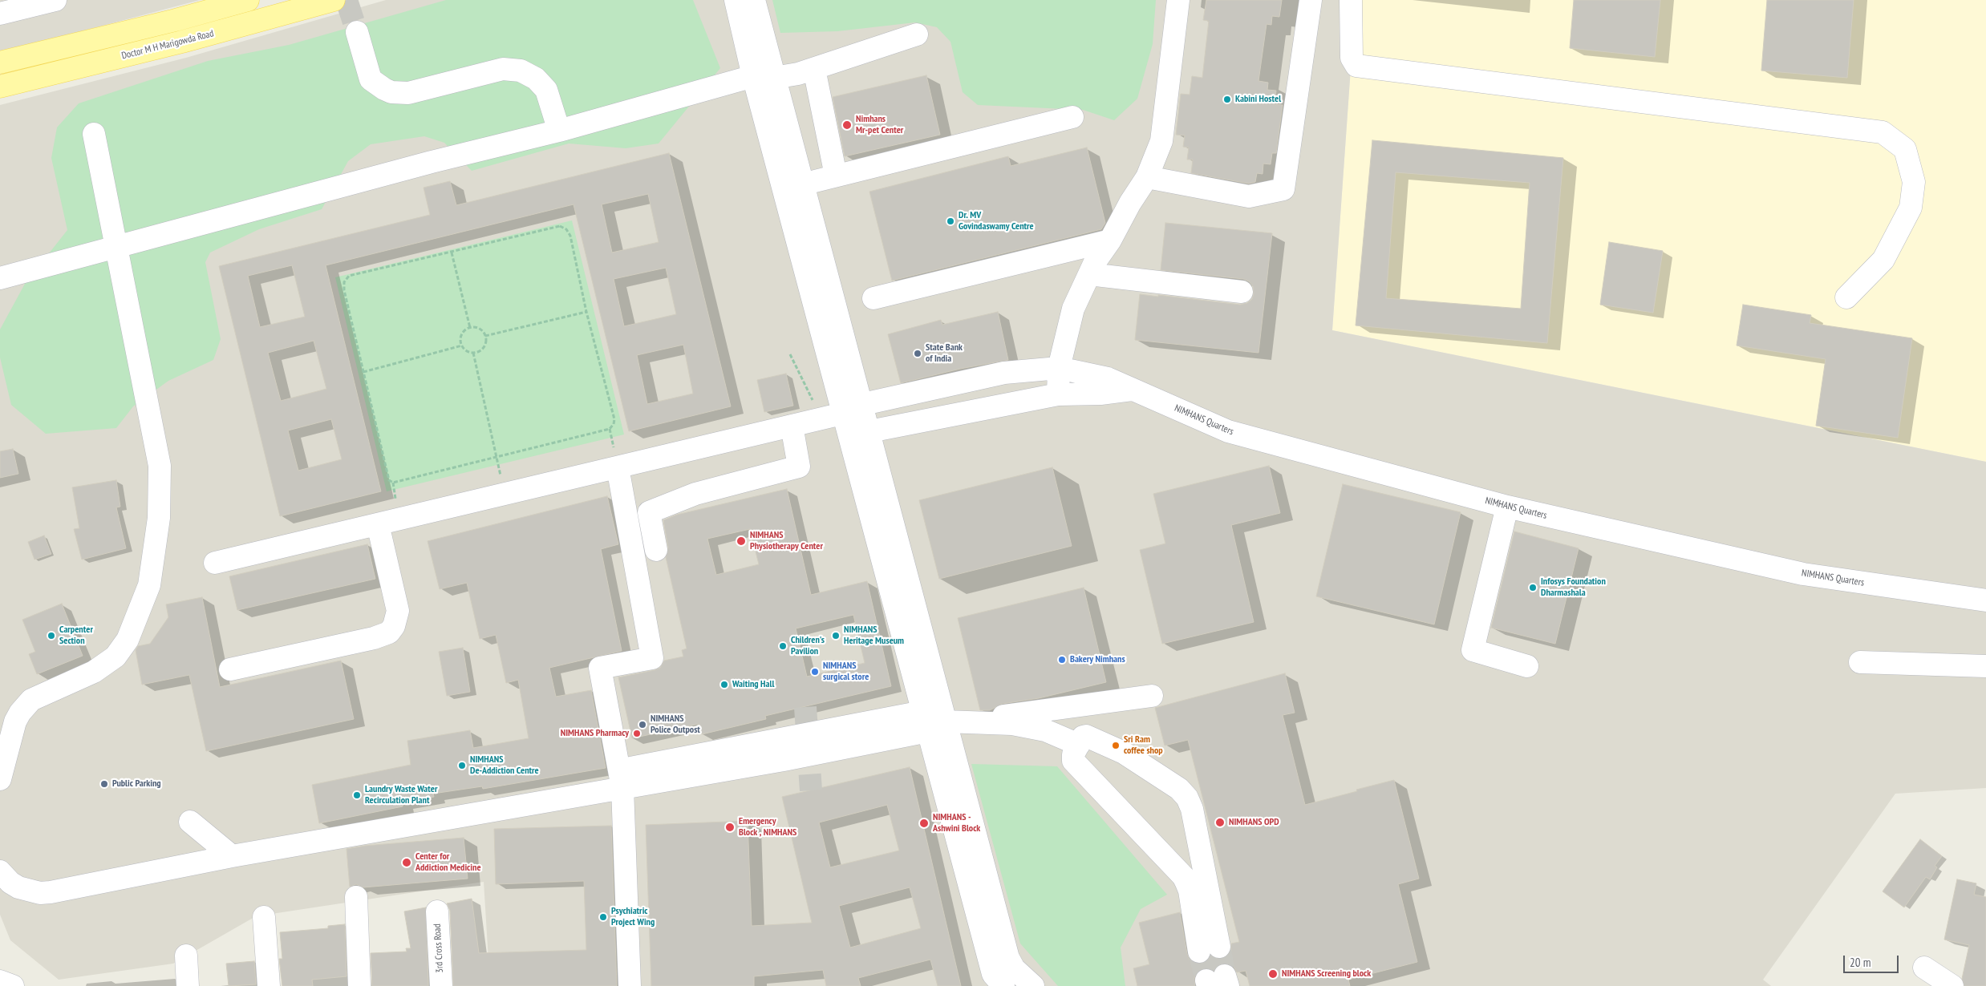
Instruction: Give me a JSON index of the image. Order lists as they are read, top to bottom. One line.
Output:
{"streets":{"main road":["Doctor M H Marigowda Road"],"street":["NIMHANS Quarters","3rd Cross Road"]},"places":["Kabini Hostel","Nimhans Mr-pet Center","Dr. MV Govindaswamy Centre","State Bank of India","NIMHANS Physiotherapy Center","Infosys Foundation Dharmashala","Carpenter Section","NIMHANS Heritage Museum","Children's Pavilion","Bakery Nimhans","NIMHANS surgical store","Waiting Hall","NIMHANS Police Outpost","NIMHANS Pharmacy","Sri Ram coffee shop","NIMHANS De-Addiction Centre","Public Parking","Laundry Waste Water Recirculation Plant","NIMHANS OPD","NIMHANS - Ashwini Block","Emergency Block , NIMHANS","Center for Addiction Medicine","Psychiatric Project Wing","NIMHANS Screening block"],"scale_bar":"20 m"}
